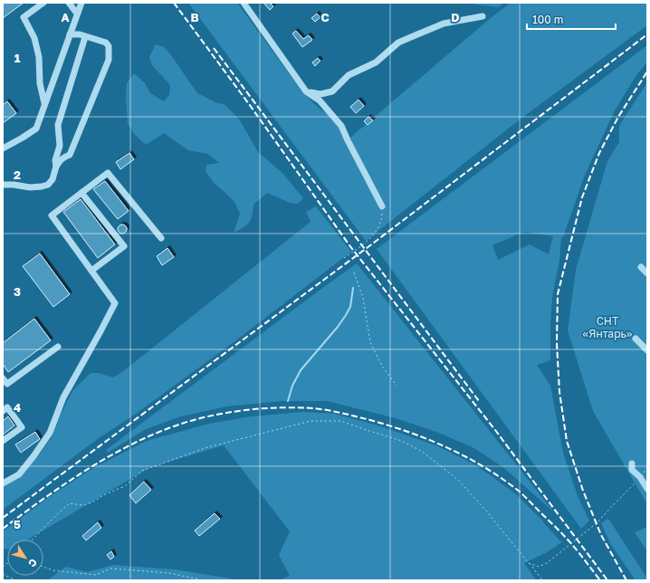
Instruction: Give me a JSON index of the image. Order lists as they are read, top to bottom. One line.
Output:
{"parks":["СНТ «Янтарь»"],"scale_bar":"100 m","north":"bottom right","grid":{"columns":["A","B","C","D"],"rows":["1","2","3","4","5"]}}
